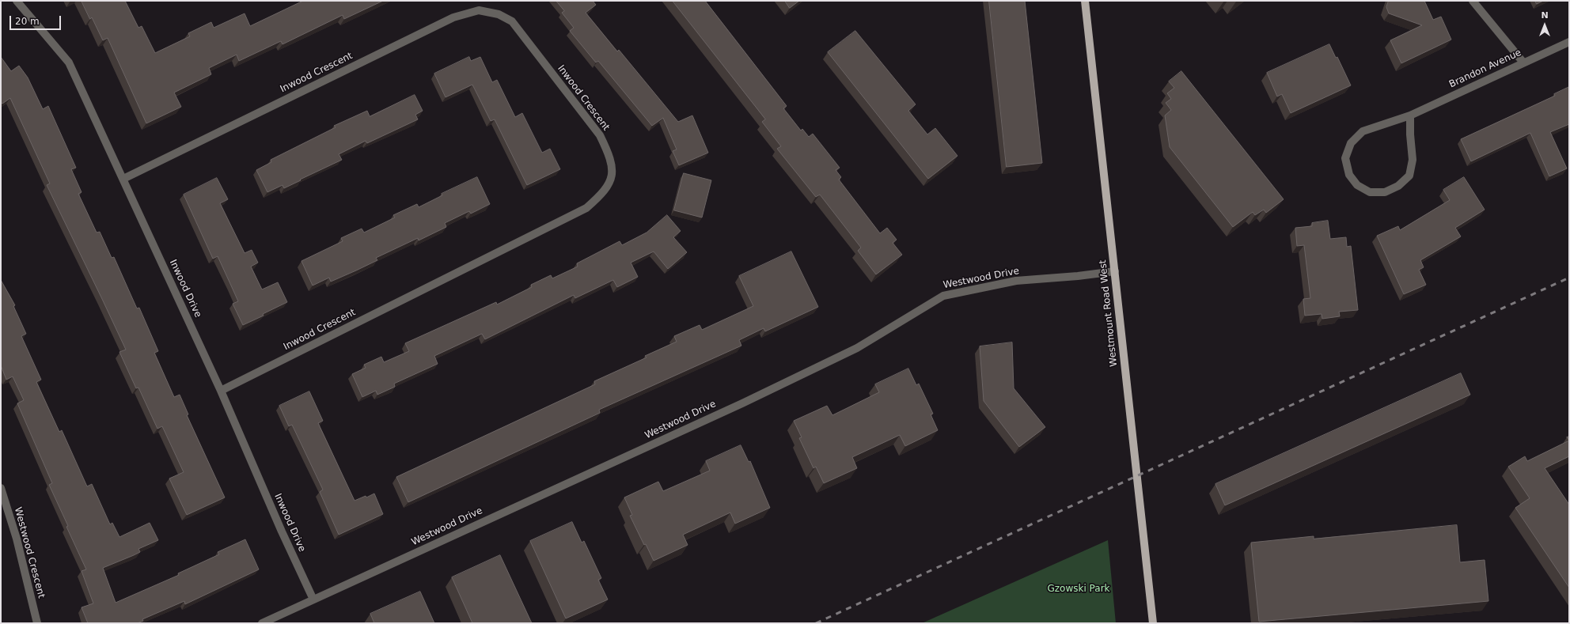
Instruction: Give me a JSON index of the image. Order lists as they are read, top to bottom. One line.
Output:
{"streets":{"main road":["Westmount Road West"],"street":["Brandon Avenue","Inwood Crescent","Westwood Drive","Inwood Drive","Westwood Crescent"]},"crossings":[["Inwood Crescent","Inwood Drive"],["Westwood Drive","Inwood Drive"],["Westwood Drive","Westmount Road West"]],"parks":["Gzowski Park"],"scale_bar":"20 m","north":"top"}
